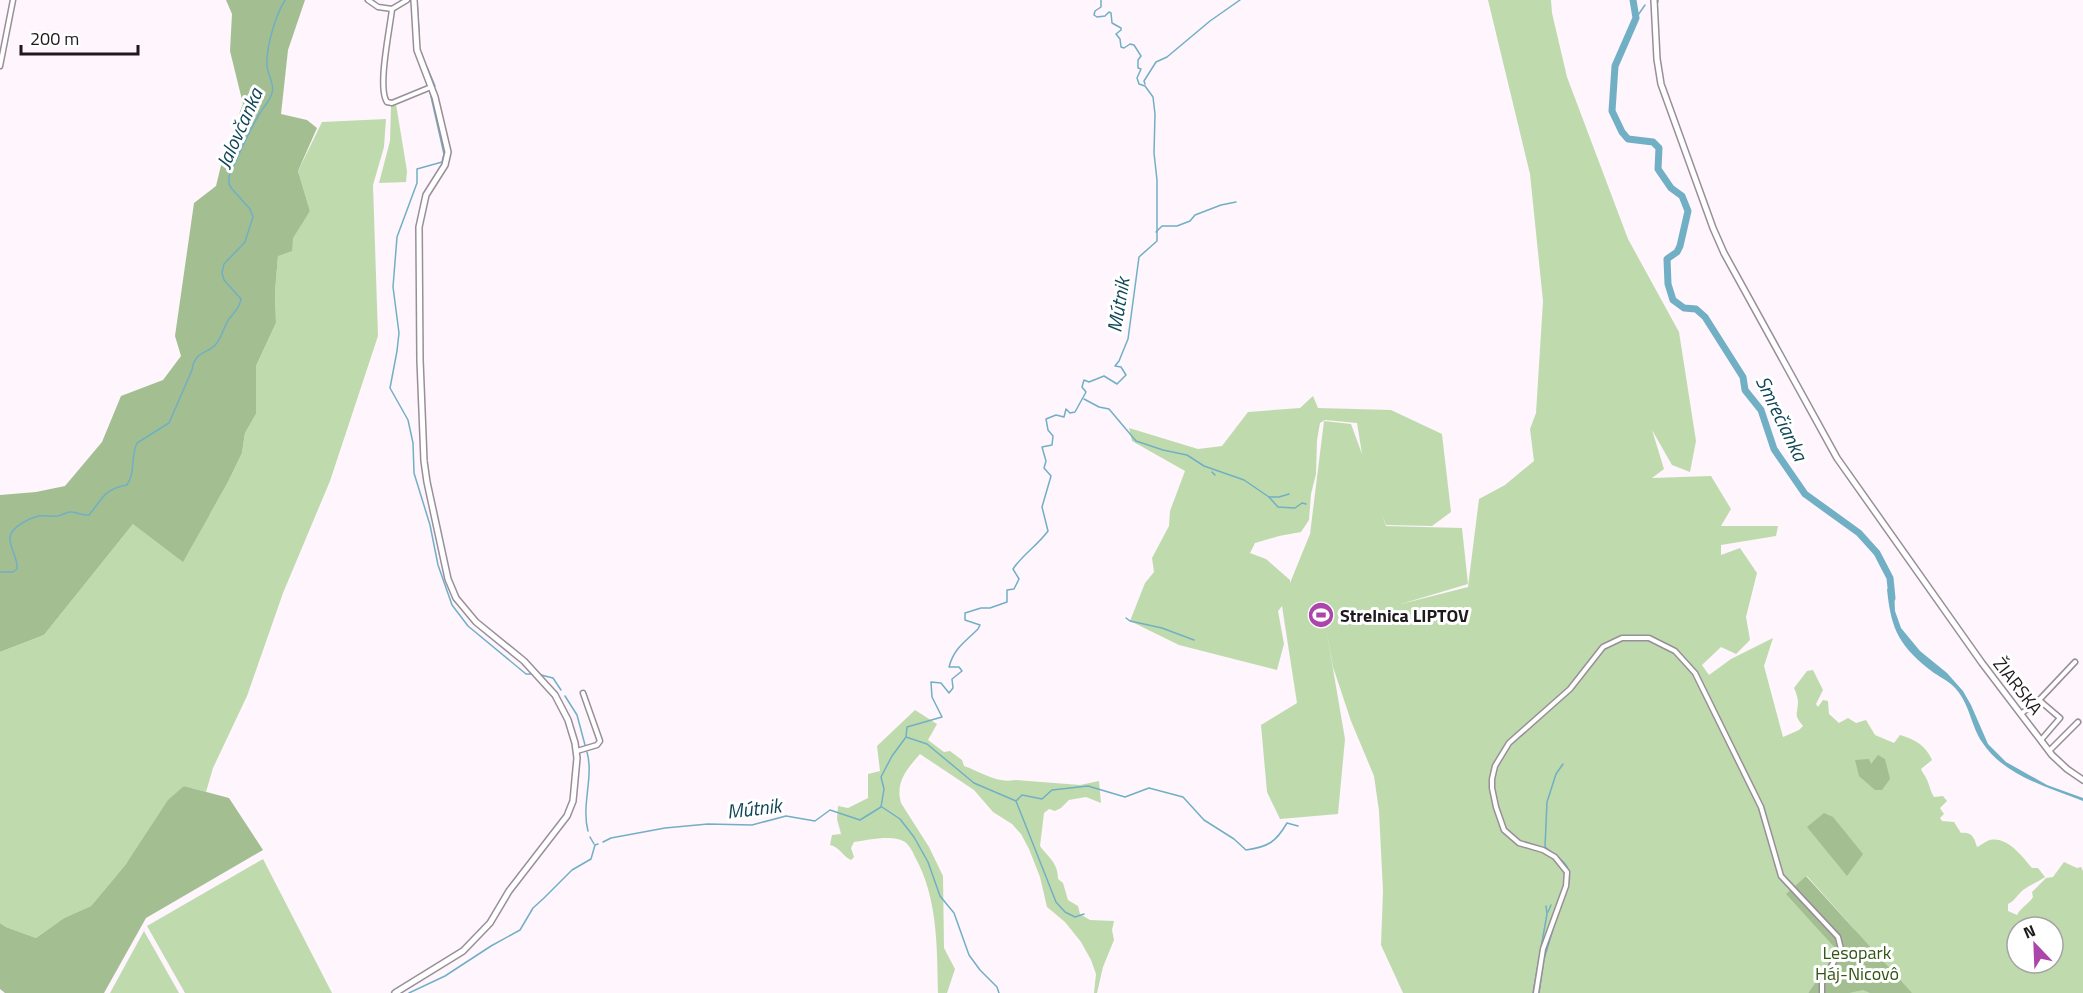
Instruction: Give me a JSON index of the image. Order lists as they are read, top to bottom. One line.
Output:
{"streets":{"street":["ŽIARSKA"]},"water":["Jalovčanka","Mútnik","Smrečianka"],"parks":["Lesopark Háj-Nicovô"],"places":{"sports":["Strelnica LIPTOV"]},"scale_bar":"200 m","north":"top left"}
